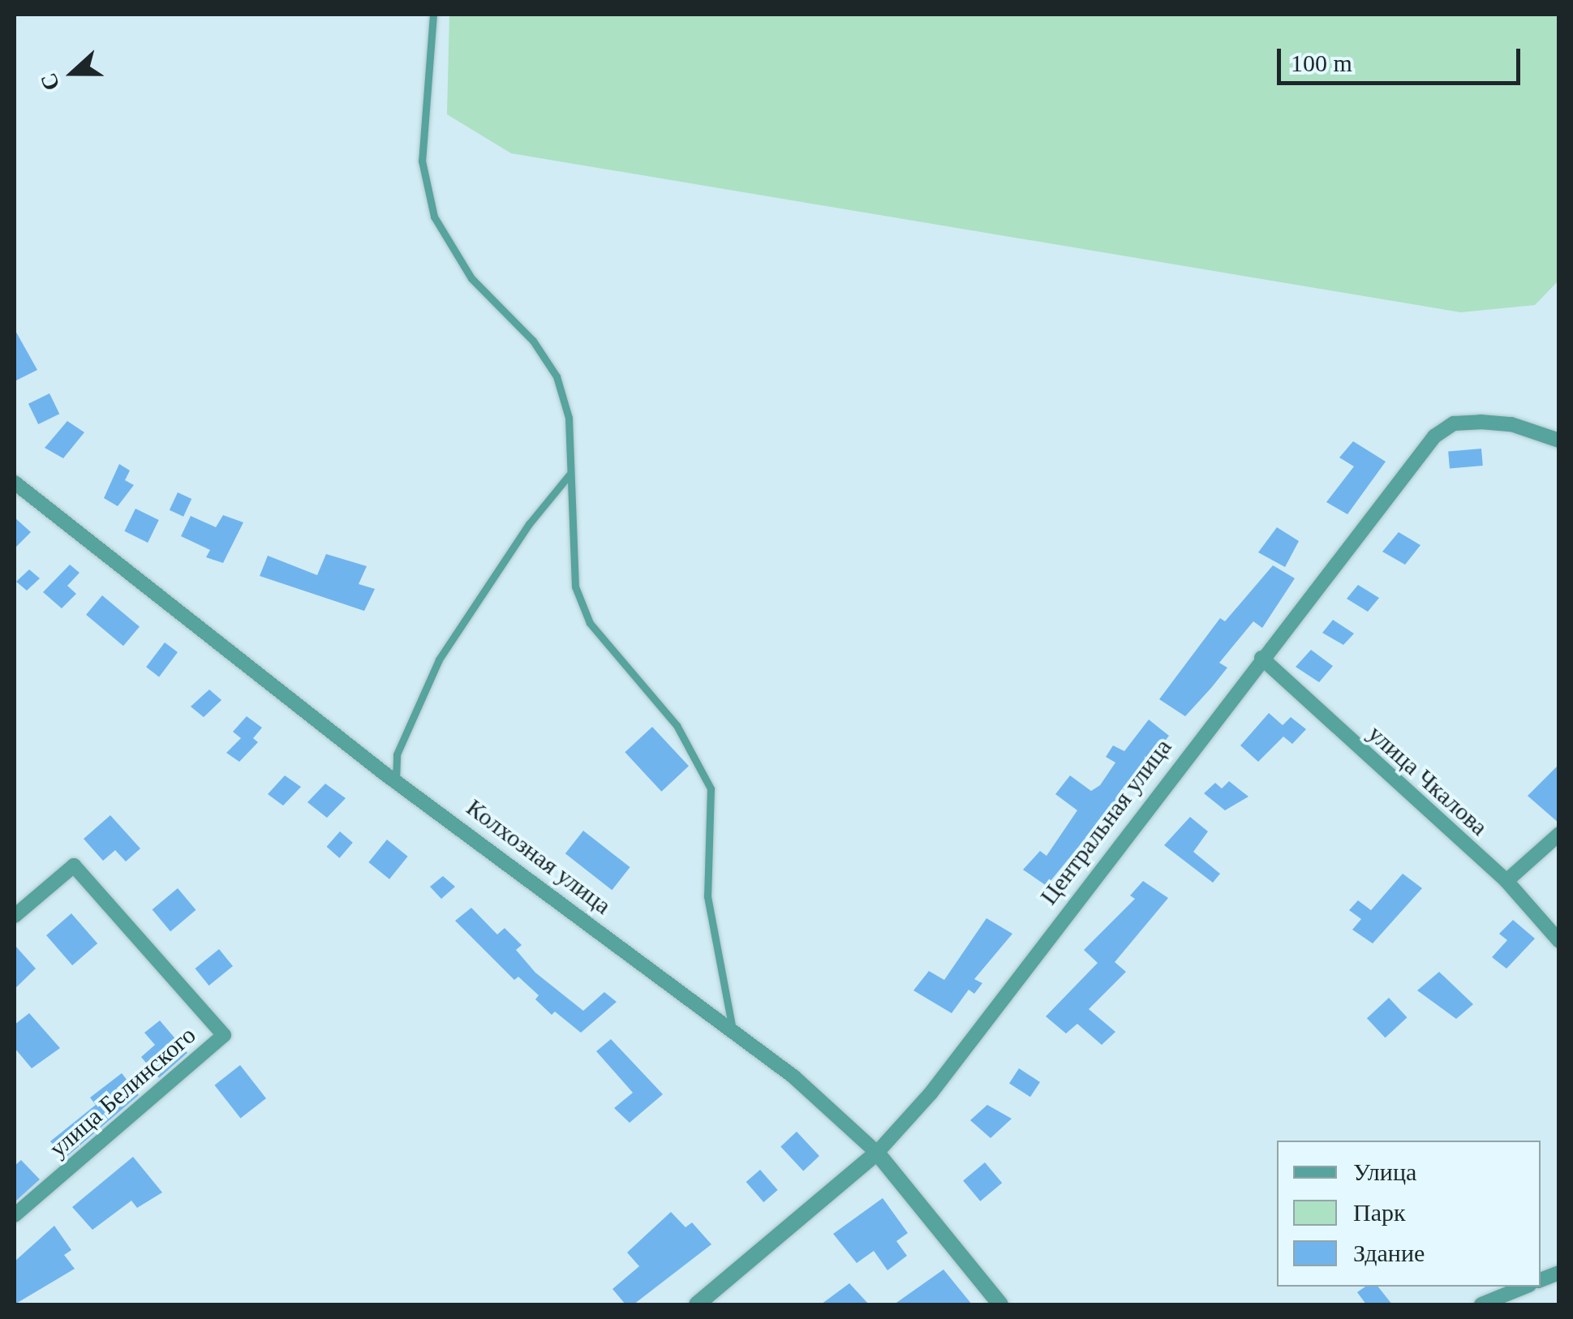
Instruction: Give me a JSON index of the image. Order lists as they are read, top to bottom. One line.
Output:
{"streets":{"street":["улица Чкалова","Центральная улица","Колхозная улица","улица Белинского"]},"crossings":[["улица Чкалова","Центральная улица"],["Центральная улица","Колхозная улица"]],"legend":["Улица","Парк","Здание"],"scale_bar":"100 m","north":"left"}
